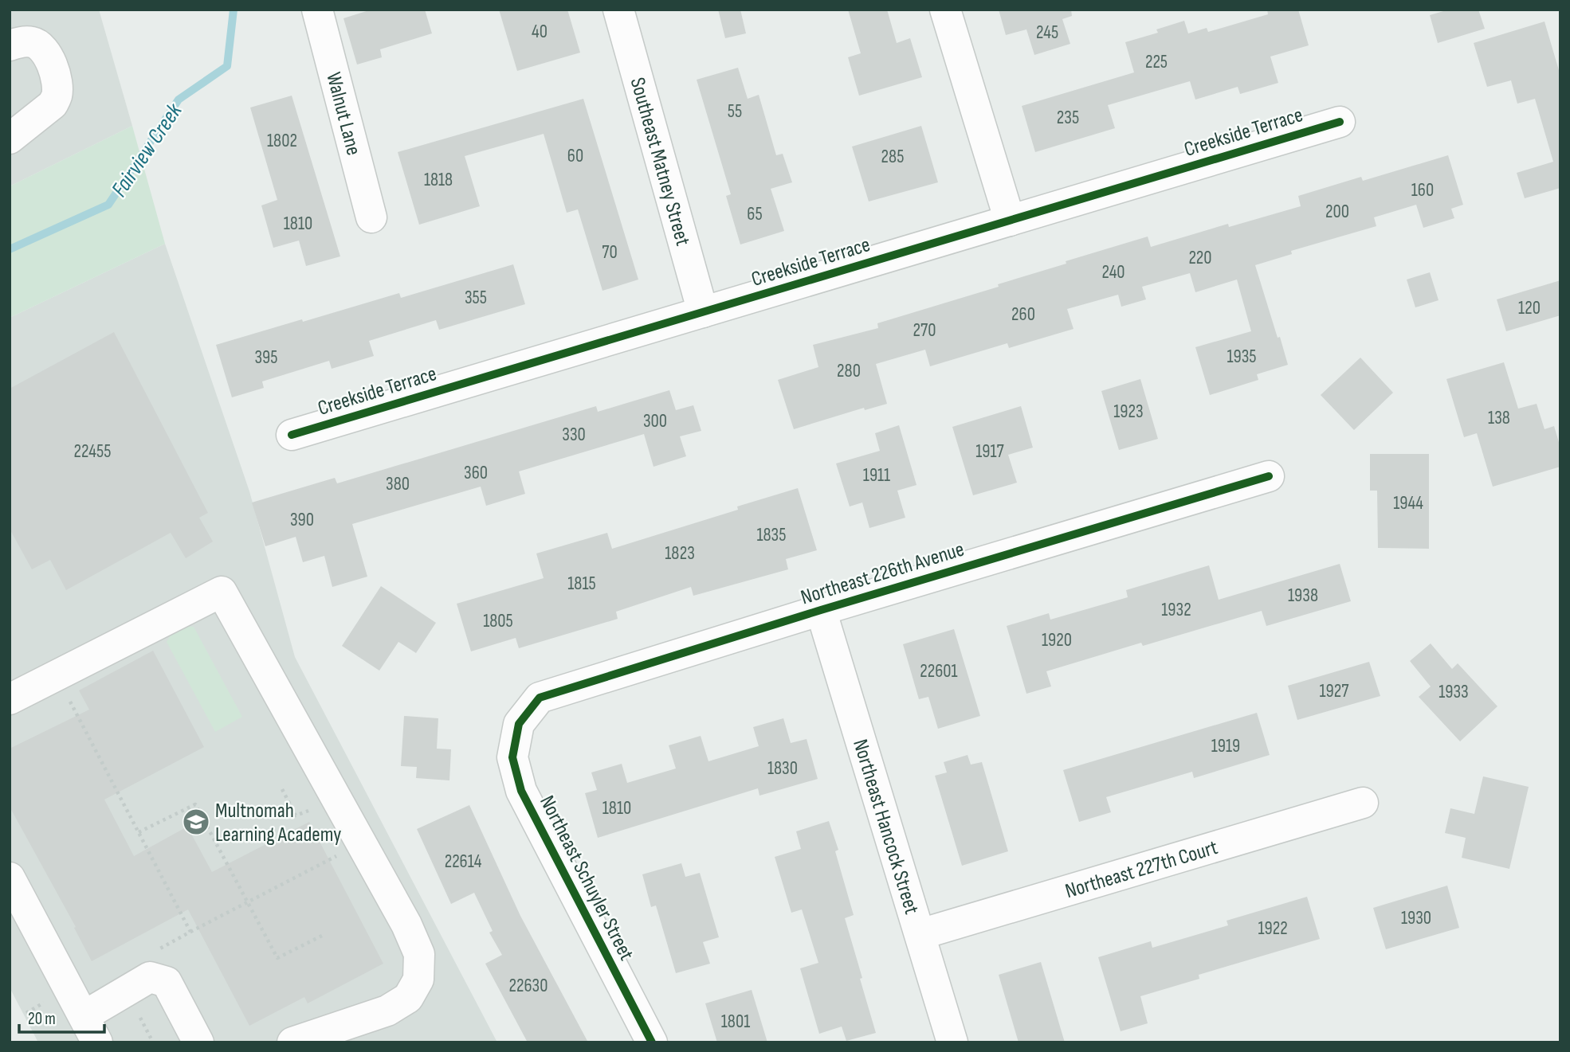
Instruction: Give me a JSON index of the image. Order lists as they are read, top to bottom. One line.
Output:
{"streets":{"street":["Walnut Lane","Creekside Terrace","Southeast Matney Street","Northeast 226th Avenue","Northeast Hancock Street","Northeast 227th Court","Northeast Schuyler Street"]},"crossings":[["Creekside Terrace","Southeast Matney Street"],["Northeast 226th Avenue","Northeast Hancock Street"],["Northeast 226th Avenue","Northeast Schuyler Street"],["Northeast Hancock Street","Northeast 227th Court"]],"water":["Fairview Creek"],"places":{"school or university":["Multnomah Learning Academy"]},"house_numbers":["40","245","225","55","235","1802","60","285","1818","160","200","65","1810","70","220","240","355","120","260","270","1935","395","280","1923","138","300","330","22455","1917","360","1911","380","1944","390","1835","1823","1815","1938","1932","1805","1920","22601","1927","1933","1919","1830","1810","22614","1930","1922","22630","1801"],"scale_bar":"20 m"}
